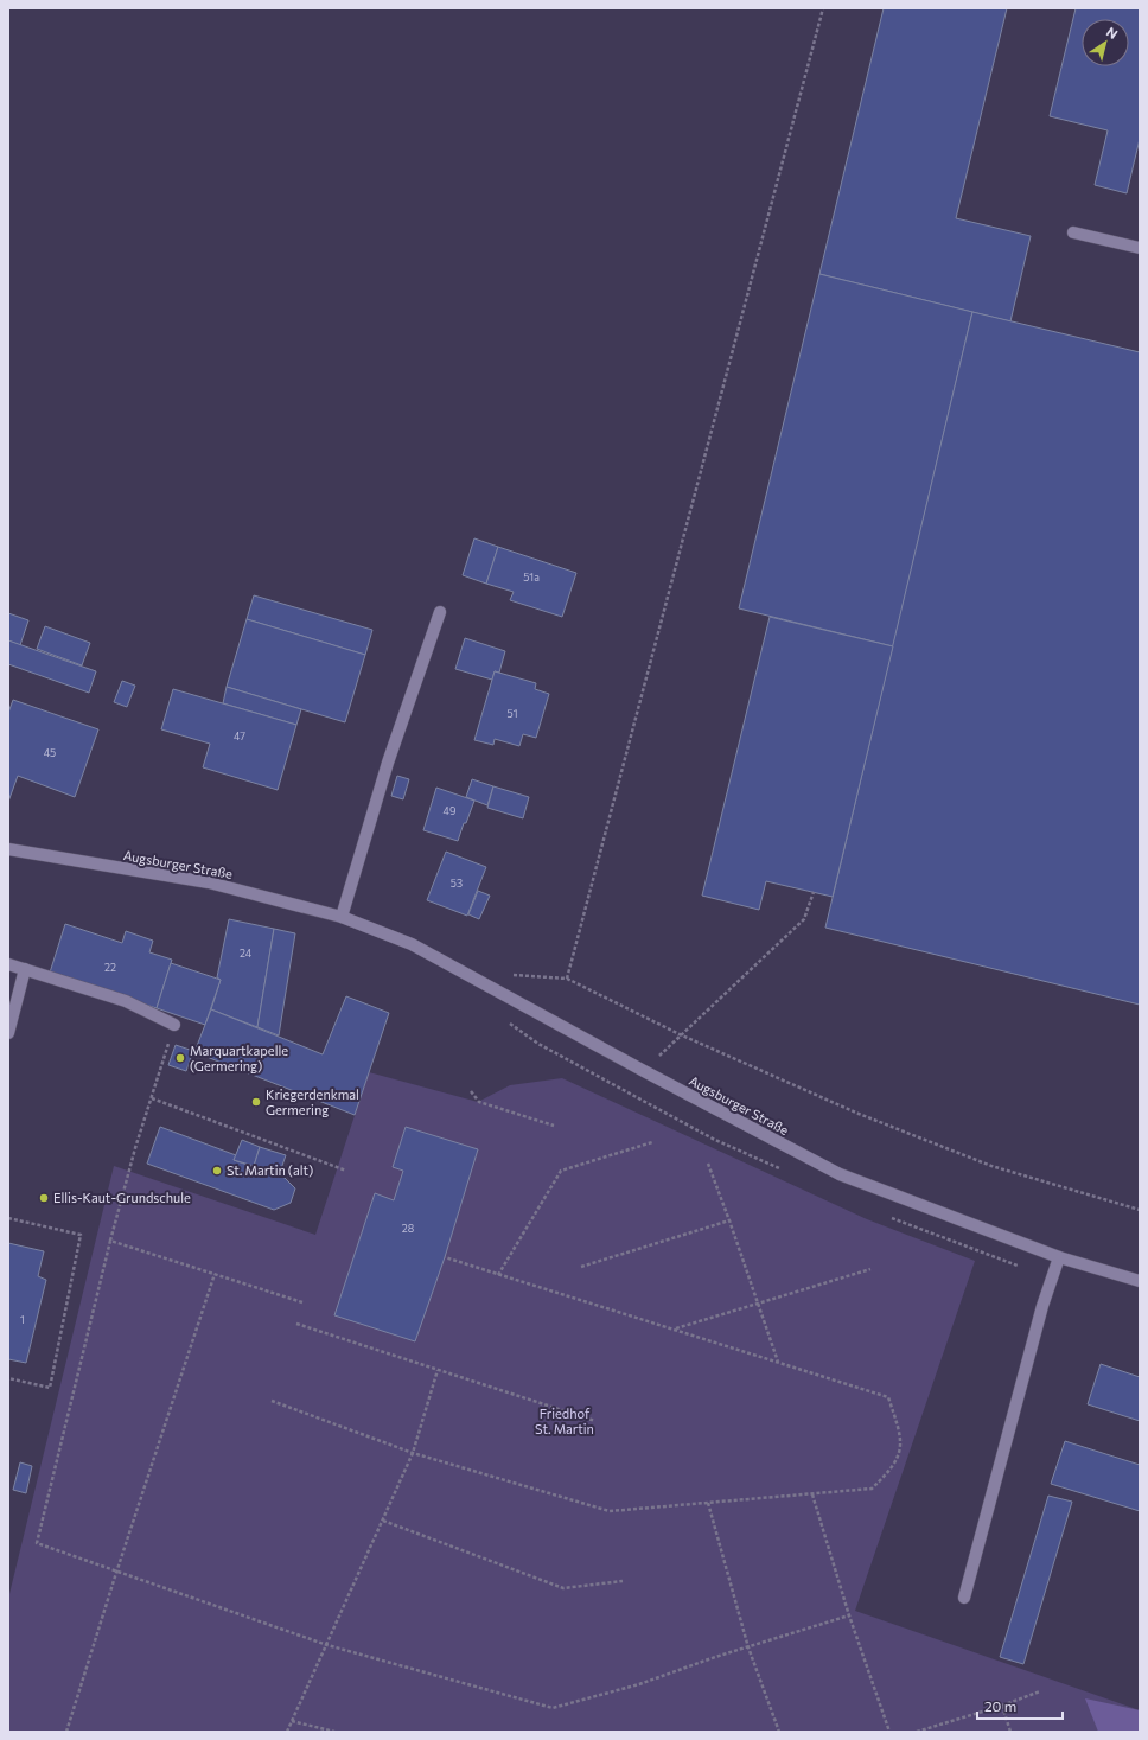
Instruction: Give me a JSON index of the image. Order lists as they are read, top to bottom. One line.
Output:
{"streets":{"street":["Augsburger Straße"]},"parks":["Friedhof St. Martin"],"places":["Marquartkapelle (Germering)","Kriegerdenkmal Germering","St. Martin (alt)","Ellis-Kaut-Grundschule"],"house_numbers":["51a","51","47","45","49","53","24","22","28","1"],"scale_bar":"20 m","north":"top right"}
